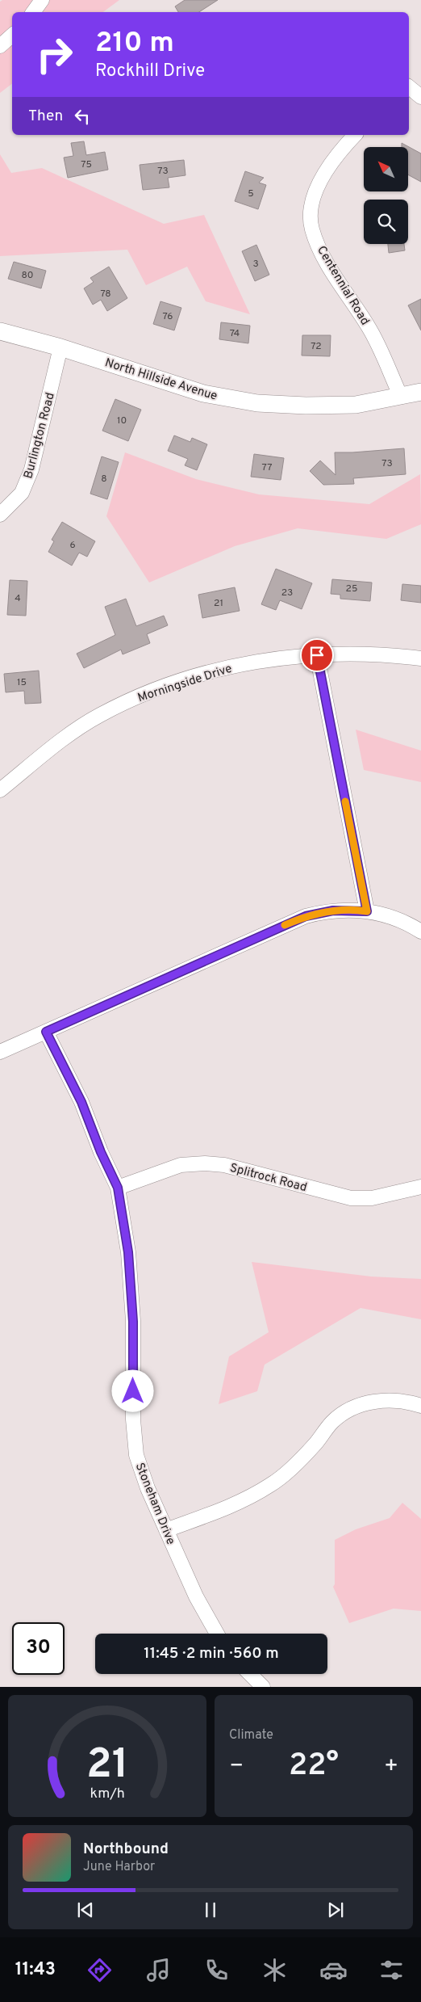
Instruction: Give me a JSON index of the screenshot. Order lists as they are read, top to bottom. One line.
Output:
{"streets":{"street":["Centennial Road","North Hillside Avenue","Burlington Road","Morningside Drive","Splitrock Road","Stoneham Drive"]},"crossings":[["Centennial Road","North Hillside Avenue"],["North Hillside Avenue","Burlington Road"],["Splitrock Road","Stoneham Drive"]],"house_numbers":["75","73","5","3","80","78","76","74","72","10","73","77","8","6","25","23","4","21","15"],"north":"top left","page":{"turn":["210 m","Rockhill Drive"],"then":"Then","limit":"30","trip":"11:45 · 2 min · 560 m","tile":"Climate","heat":["−","22°","+"],"song":["Northbound","June Harbor"],"tabs":"11:43","gauge":["21","km/h"]}}
